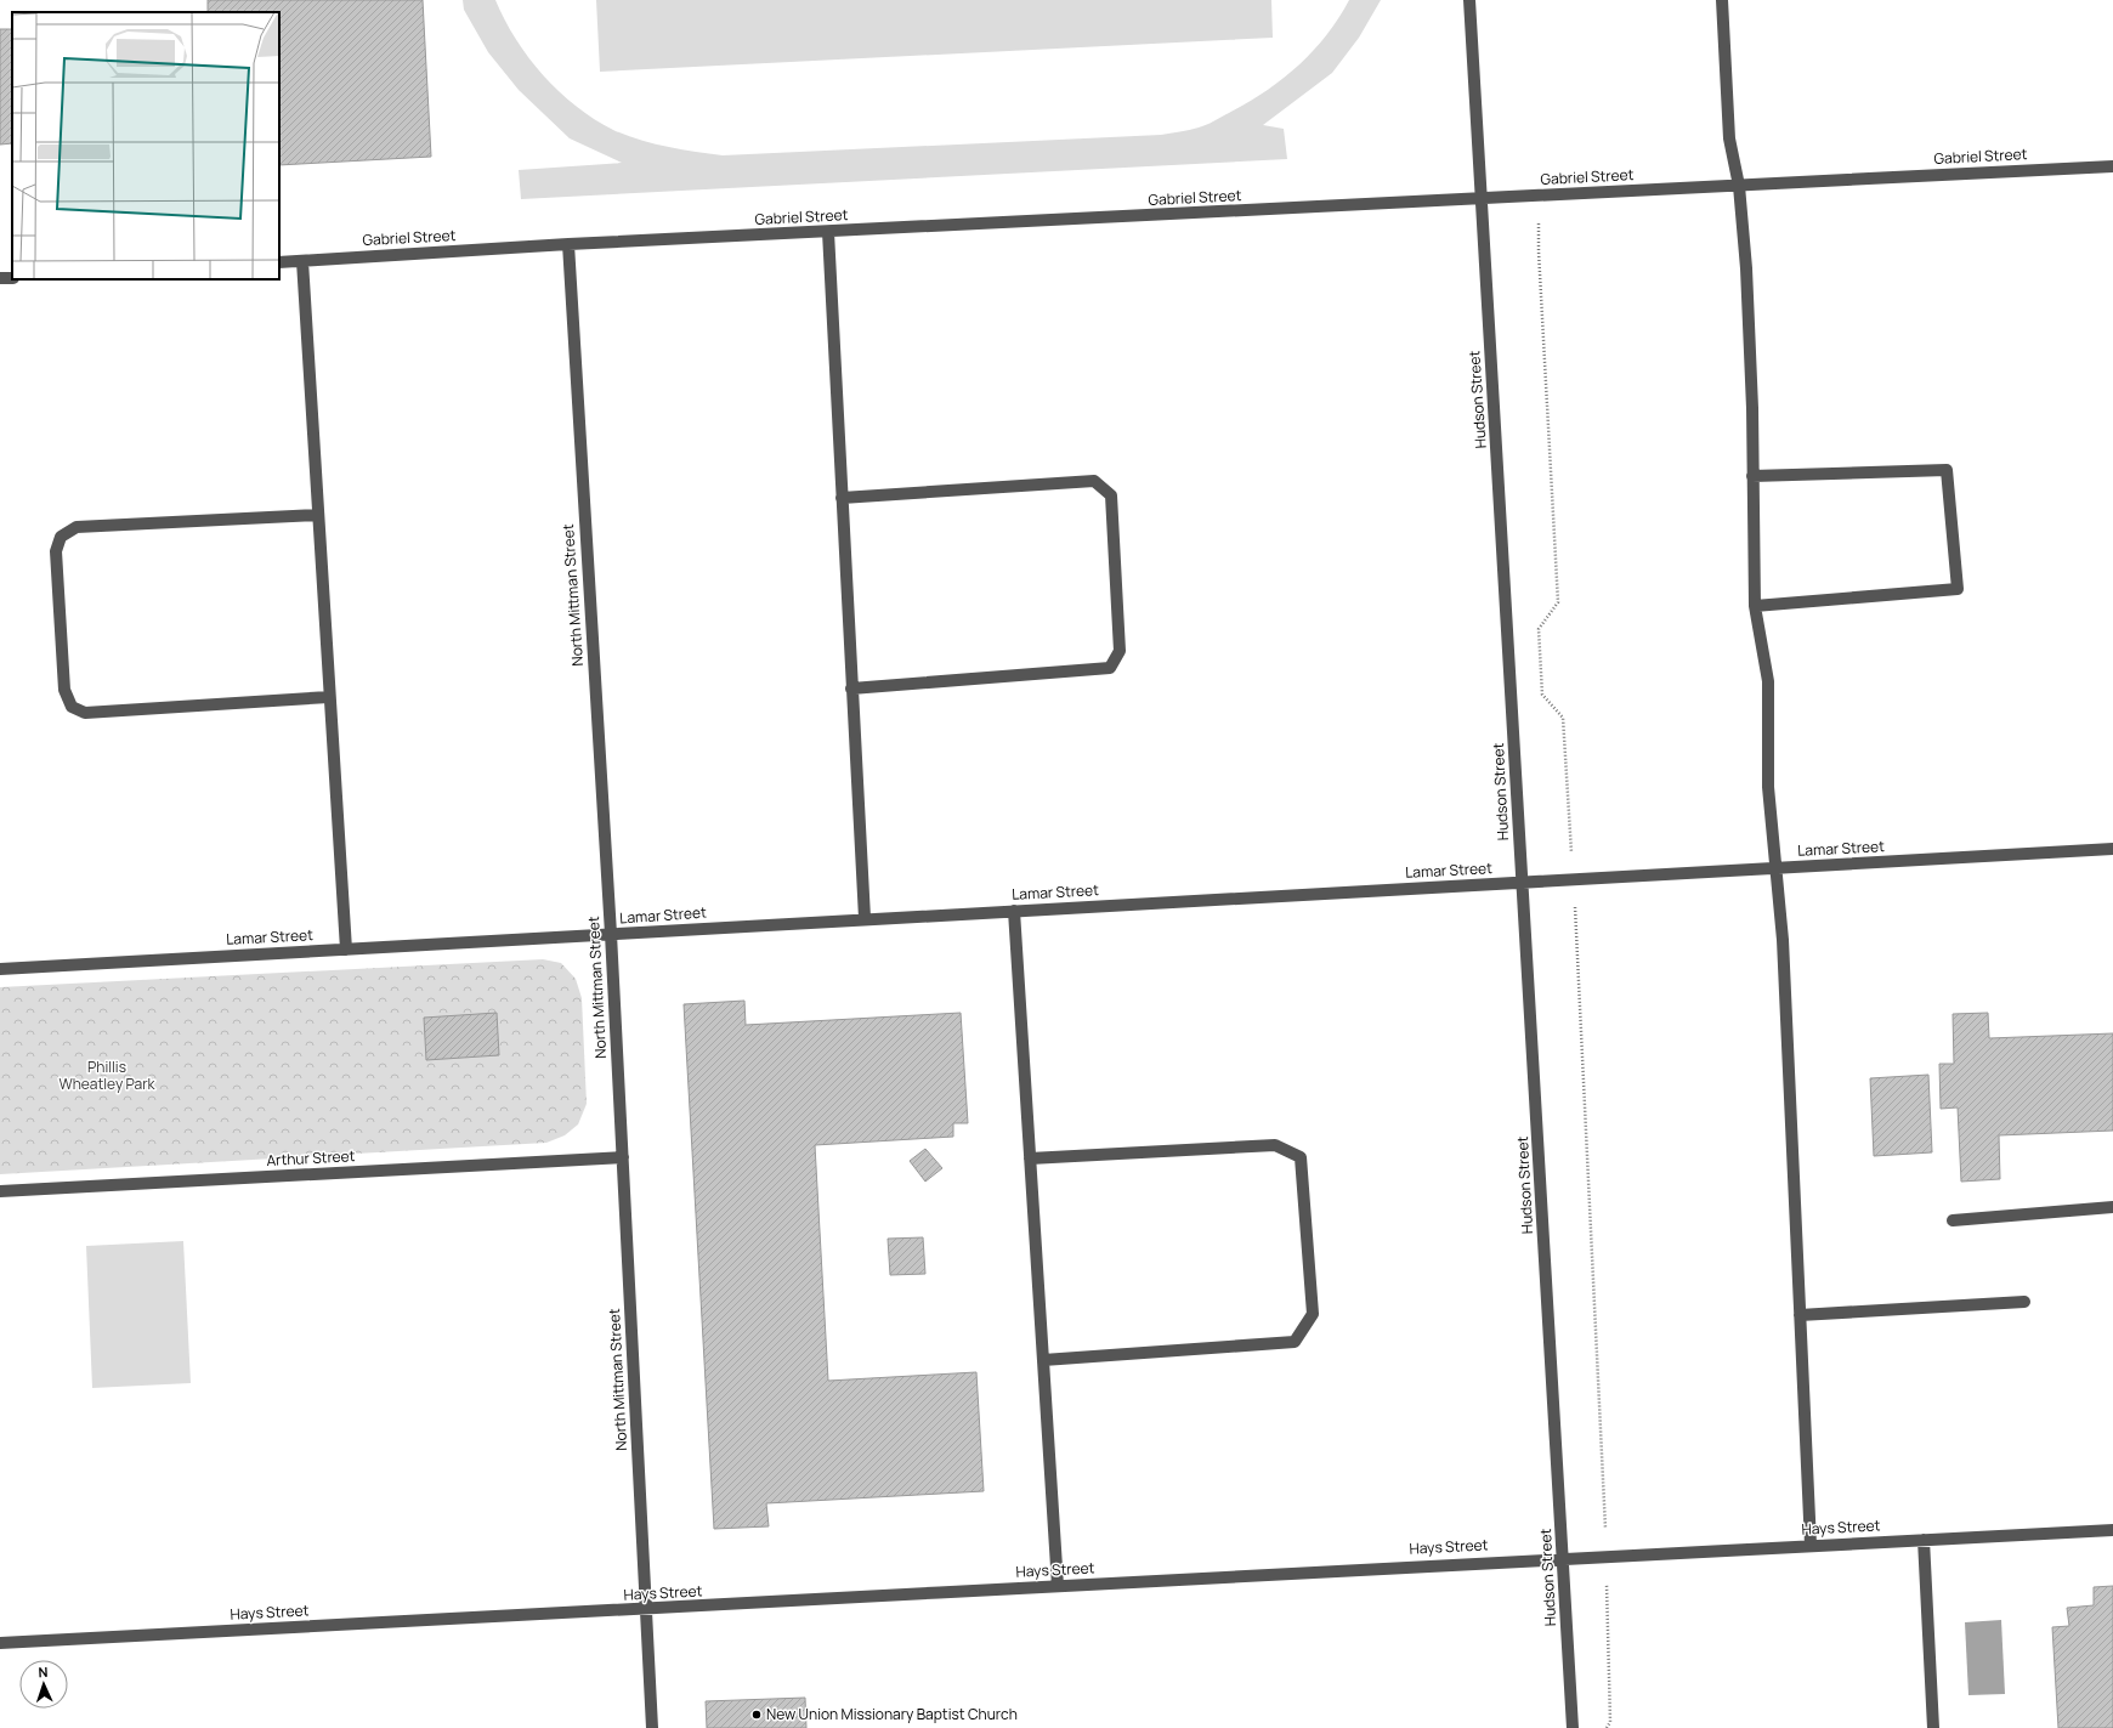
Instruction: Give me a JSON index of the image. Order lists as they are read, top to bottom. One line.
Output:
{"streets":{"street":["Gabriel Street","Hudson Street","North Mittman Street","Lamar Street","Arthur Street","Hays Street"]},"crossings":[["Gabriel Street","Hudson Street"],["Gabriel Street","North Mittman Street"],["Hudson Street","Lamar Street"],["Hudson Street","Hays Street"],["North Mittman Street","Lamar Street"],["North Mittman Street","Arthur Street"],["North Mittman Street","Hays Street"]],"parks":["Phillis Wheatley Park"],"places":["New Union Missionary Baptist Church"],"north":"top"}
